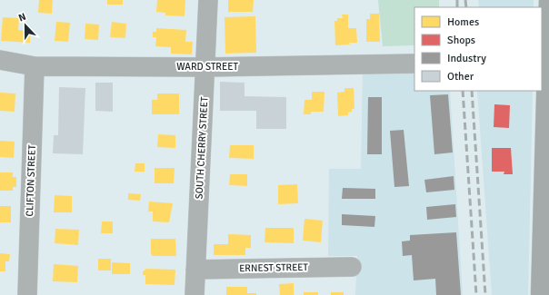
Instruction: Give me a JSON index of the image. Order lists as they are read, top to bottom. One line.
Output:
{"streets":{"street":["WARD STREET","SOUTH CHERRY STREET","CLIFTON STREET","ERNEST STREET"]},"crossings":[["WARD STREET","SOUTH CHERRY STREET"],["WARD STREET","CLIFTON STREET"],["SOUTH CHERRY STREET","ERNEST STREET"]],"legend":["Homes","Shops","Industry","Other"],"north":"top"}
